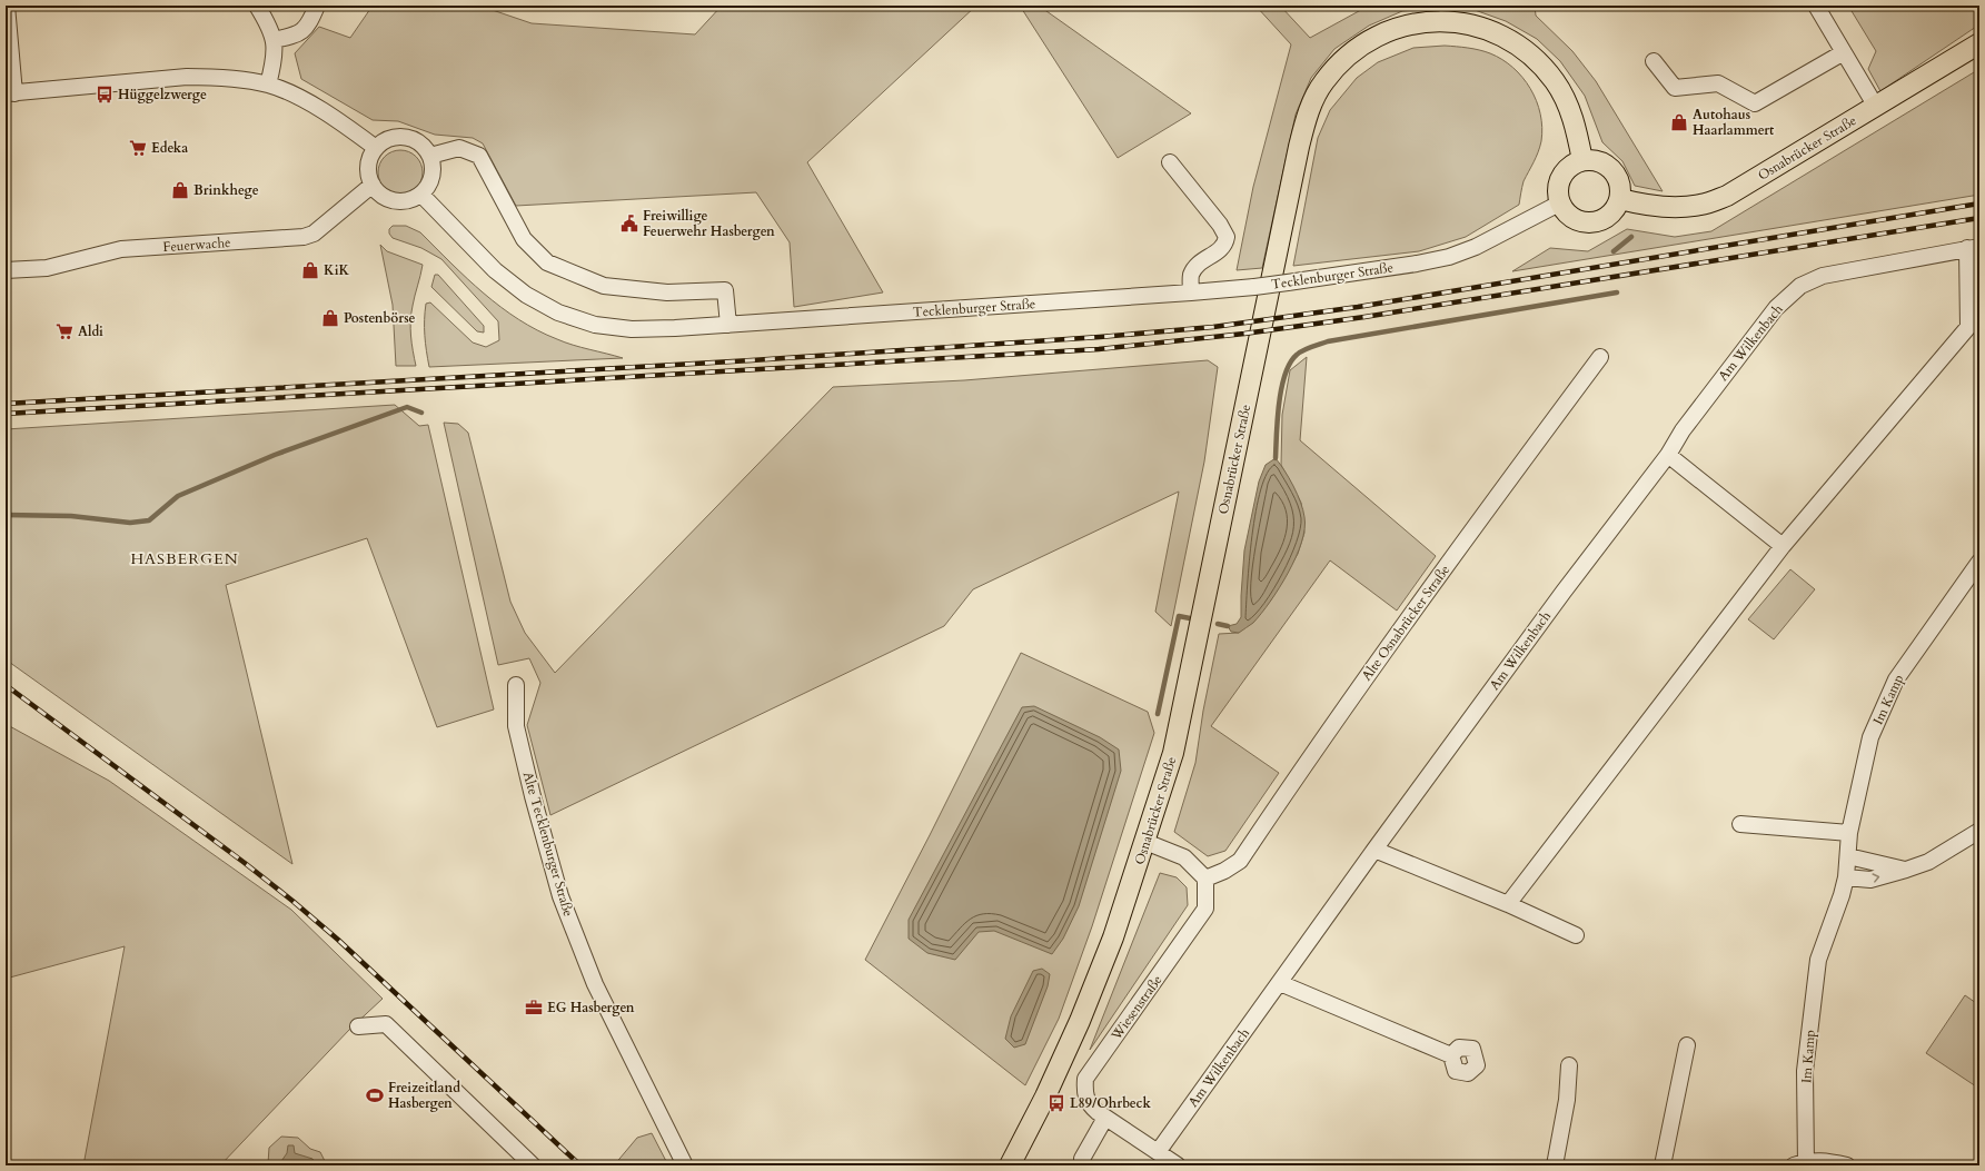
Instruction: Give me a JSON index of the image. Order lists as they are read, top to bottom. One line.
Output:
{"streets":{"main road":["Osnabrücker Straße"],"street":["Feuerwache","Tecklenburger Straße","Am Wilkenbach","Alte Osnabrücker Straße","Im Kamp","Alte Tecklenburger Straße","Wiesenstraße"]},"crossings":[["Osnabrücker Straße","Tecklenburger Straße"],["Feuerwache","Tecklenburger Straße"],["Am Wilkenbach","Wiesenstraße"],["Alte Osnabrücker Straße","Wiesenstraße"]],"districts":["HASBERGEN"],"places":{"bus stop":["Hüggelzwerge","L89/Ohrbeck"],"shop":["Autohaus Haarlammert","Brinkhege","KiK","Postenbörse"],"supermarket":["Edeka","Aldi"],"public building":["Freiwillige Feuerwehr Hasbergen"],"office":["EG Hasbergen"],"sports":["Freizeitland Hasbergen"]}}
